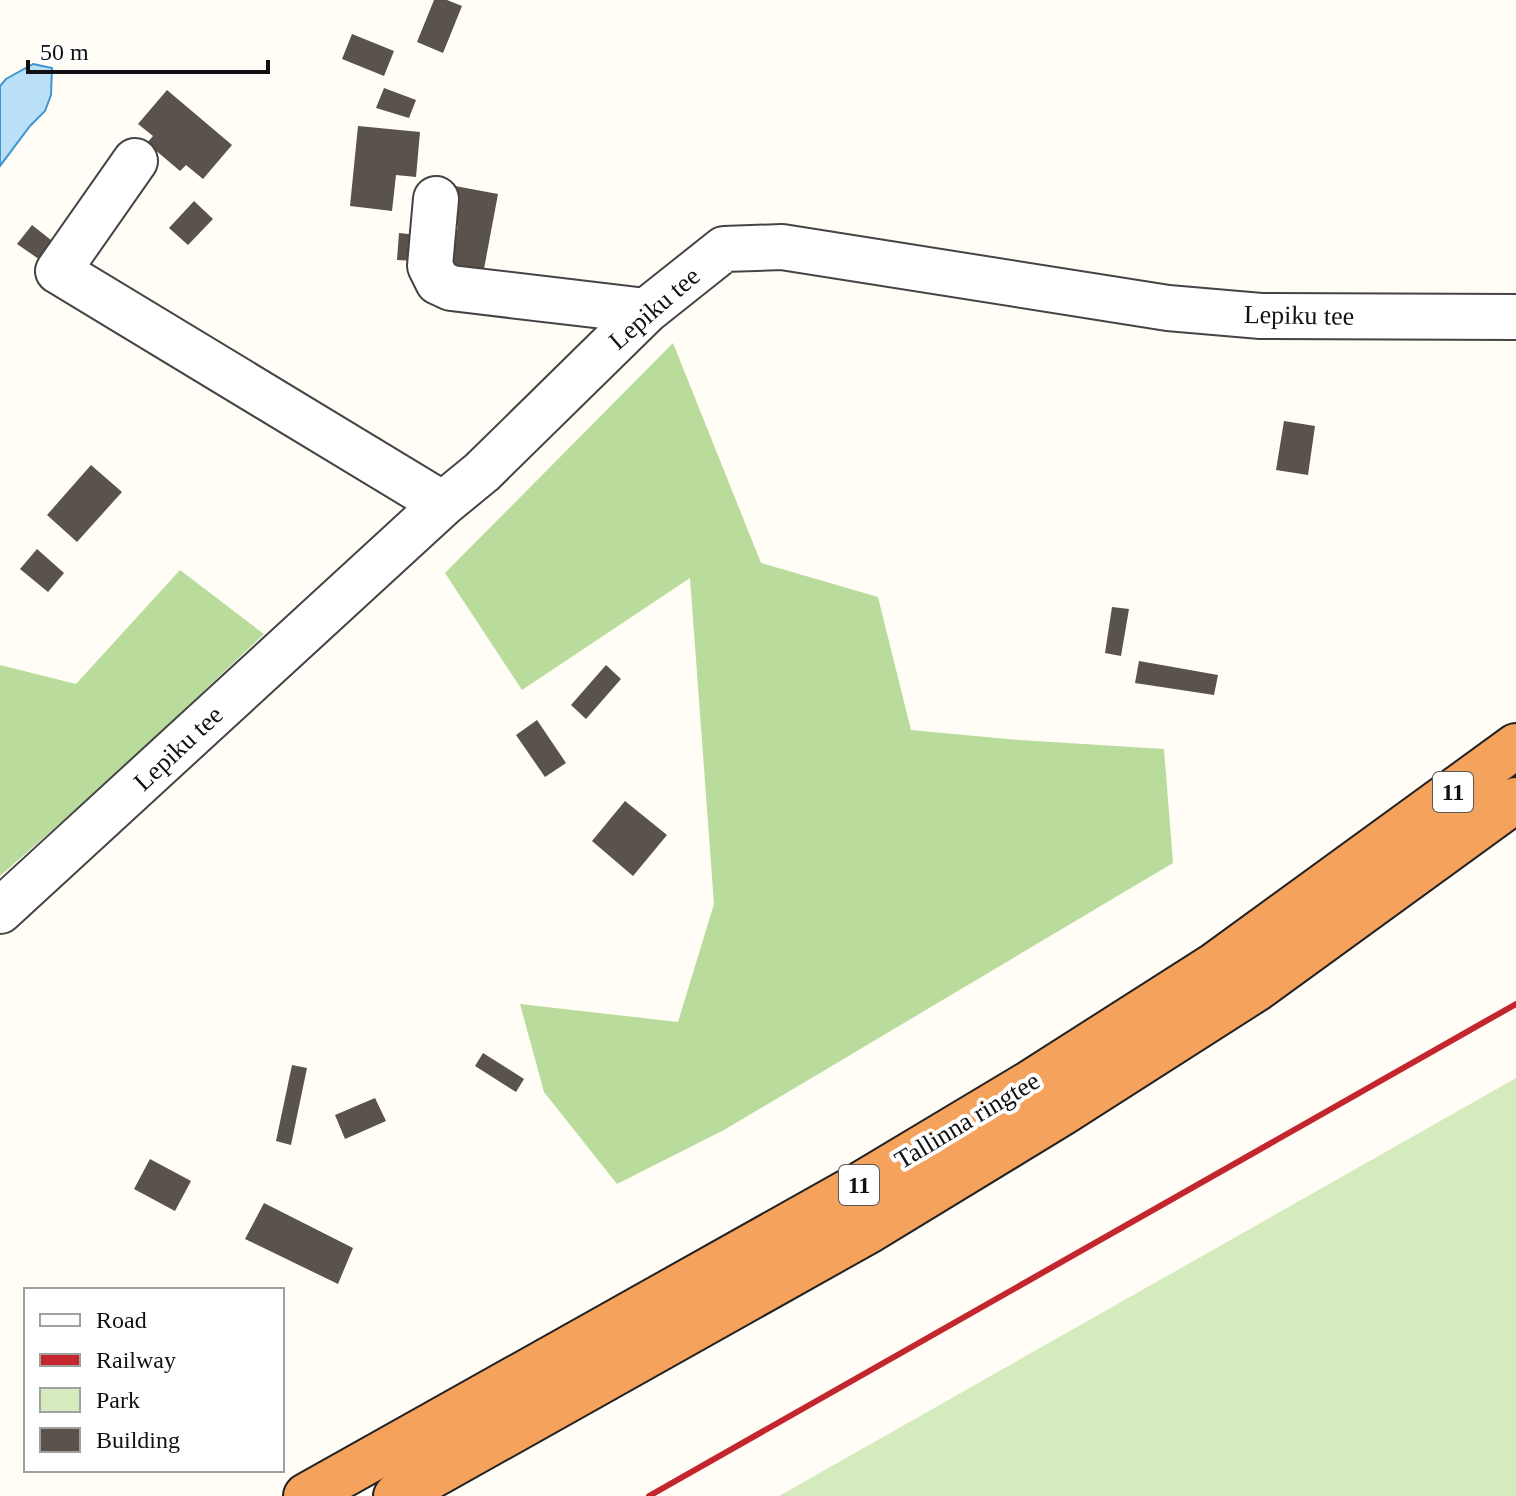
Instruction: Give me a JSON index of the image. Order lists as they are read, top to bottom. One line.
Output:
{"streets":{"highway":["11","Tallinna ringtee"],"street":["Lepiku tee"]},"legend":["Road","Railway","Park","Building"],"scale_bar":"50 m"}
